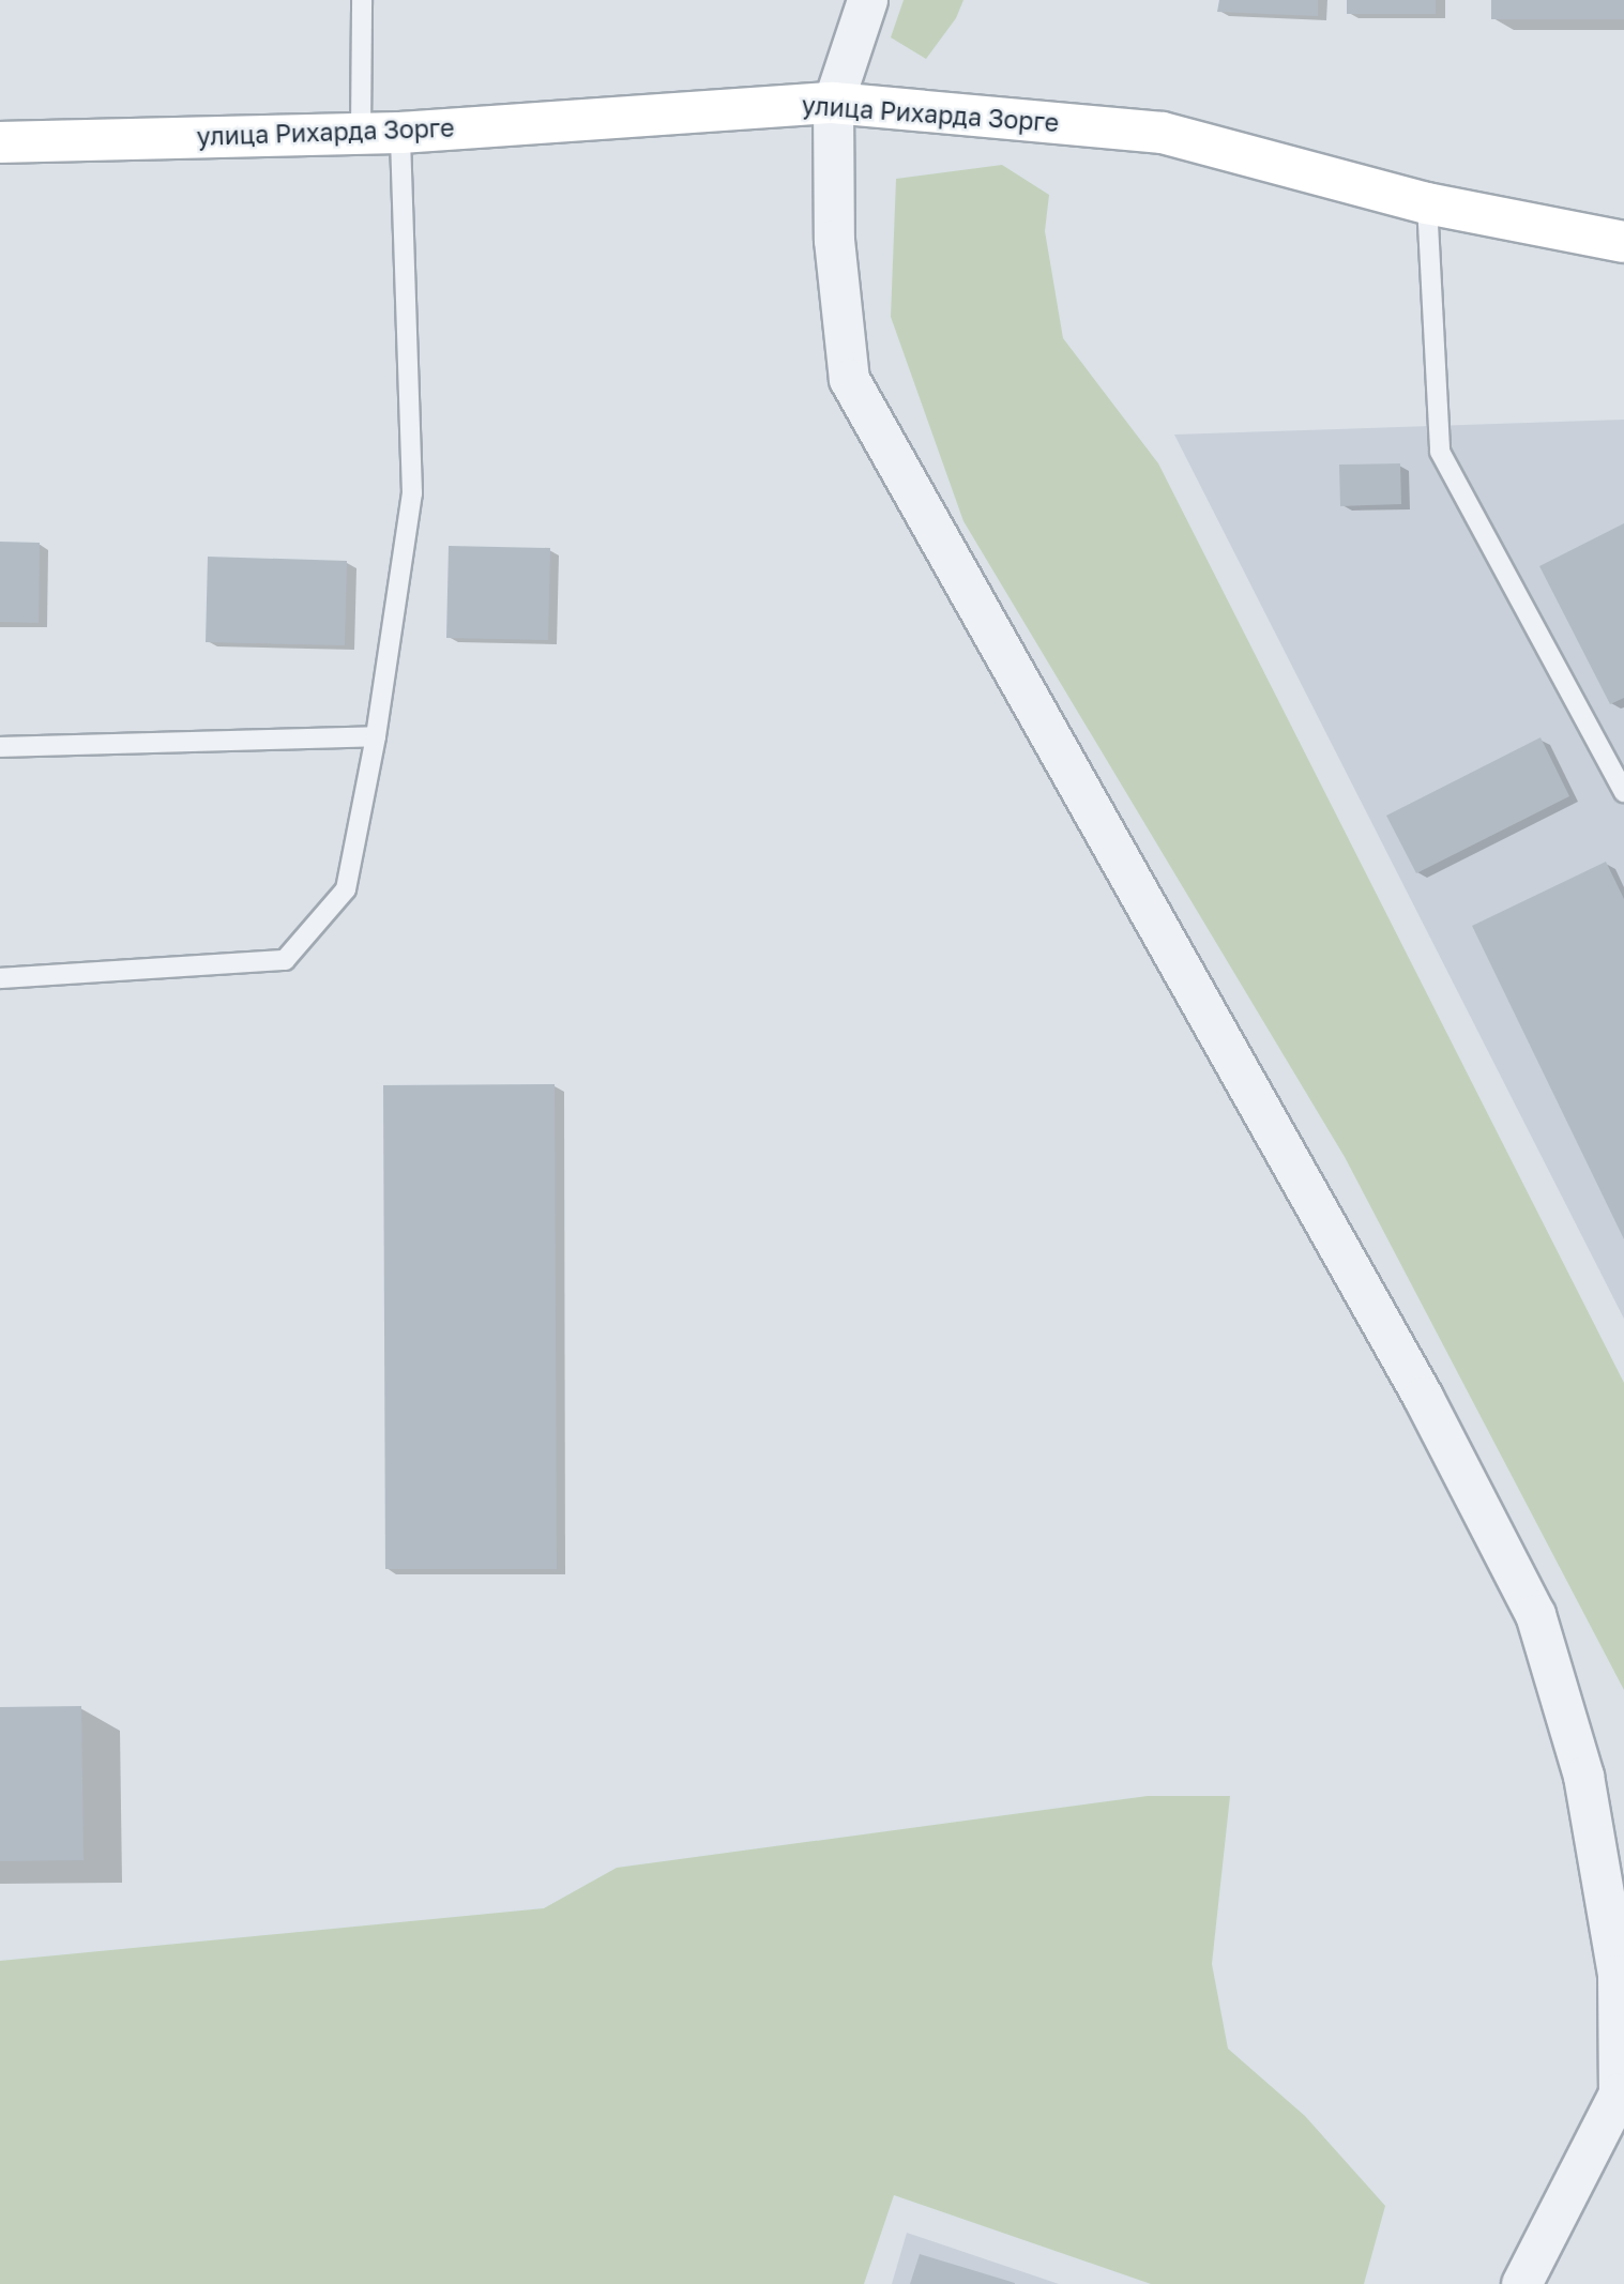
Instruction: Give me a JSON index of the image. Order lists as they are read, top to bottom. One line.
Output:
{"streets":{"main road":["улица Рихарда Зорге"]}}
